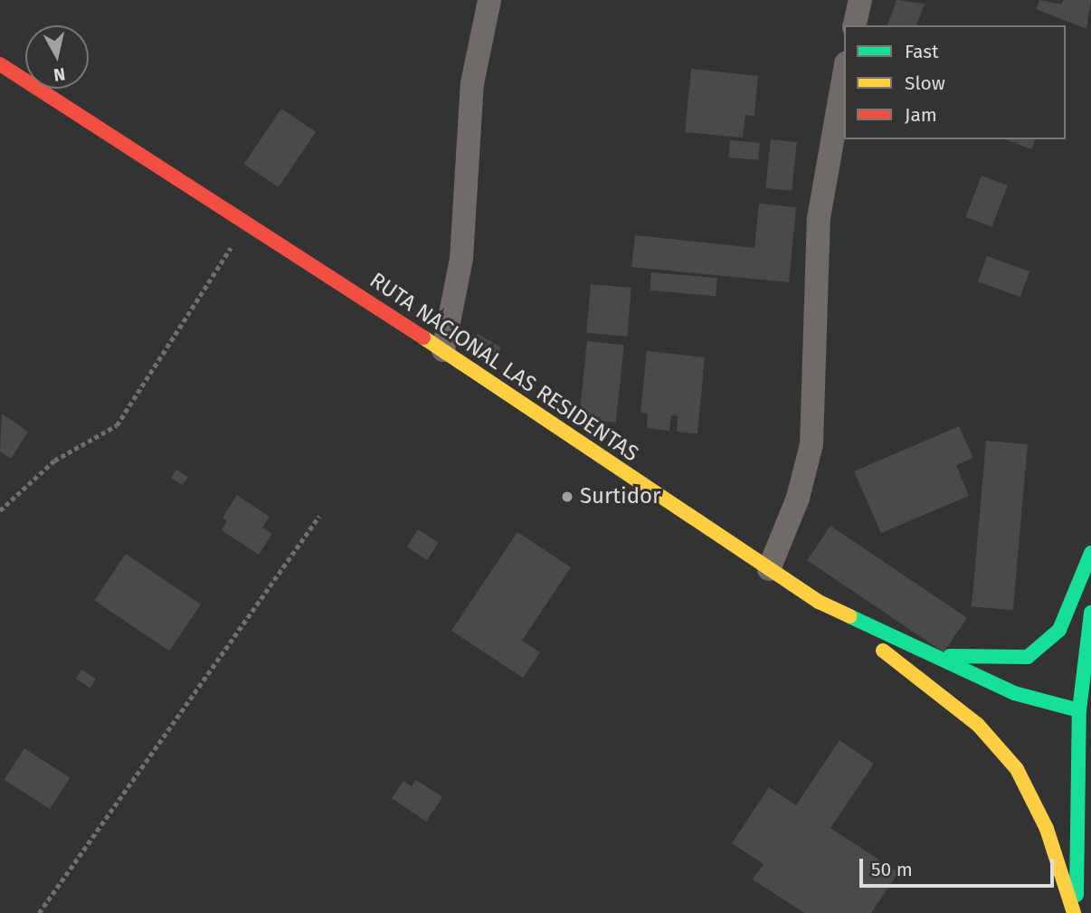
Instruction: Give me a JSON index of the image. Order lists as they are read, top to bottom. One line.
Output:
{"streets":{"highway":["RUTA NACIONAL LAS RESIDENTAS"]},"places":["Surtidor"],"legend":["Fast","Slow","Jam"],"scale_bar":"50 m","north":"bottom"}
